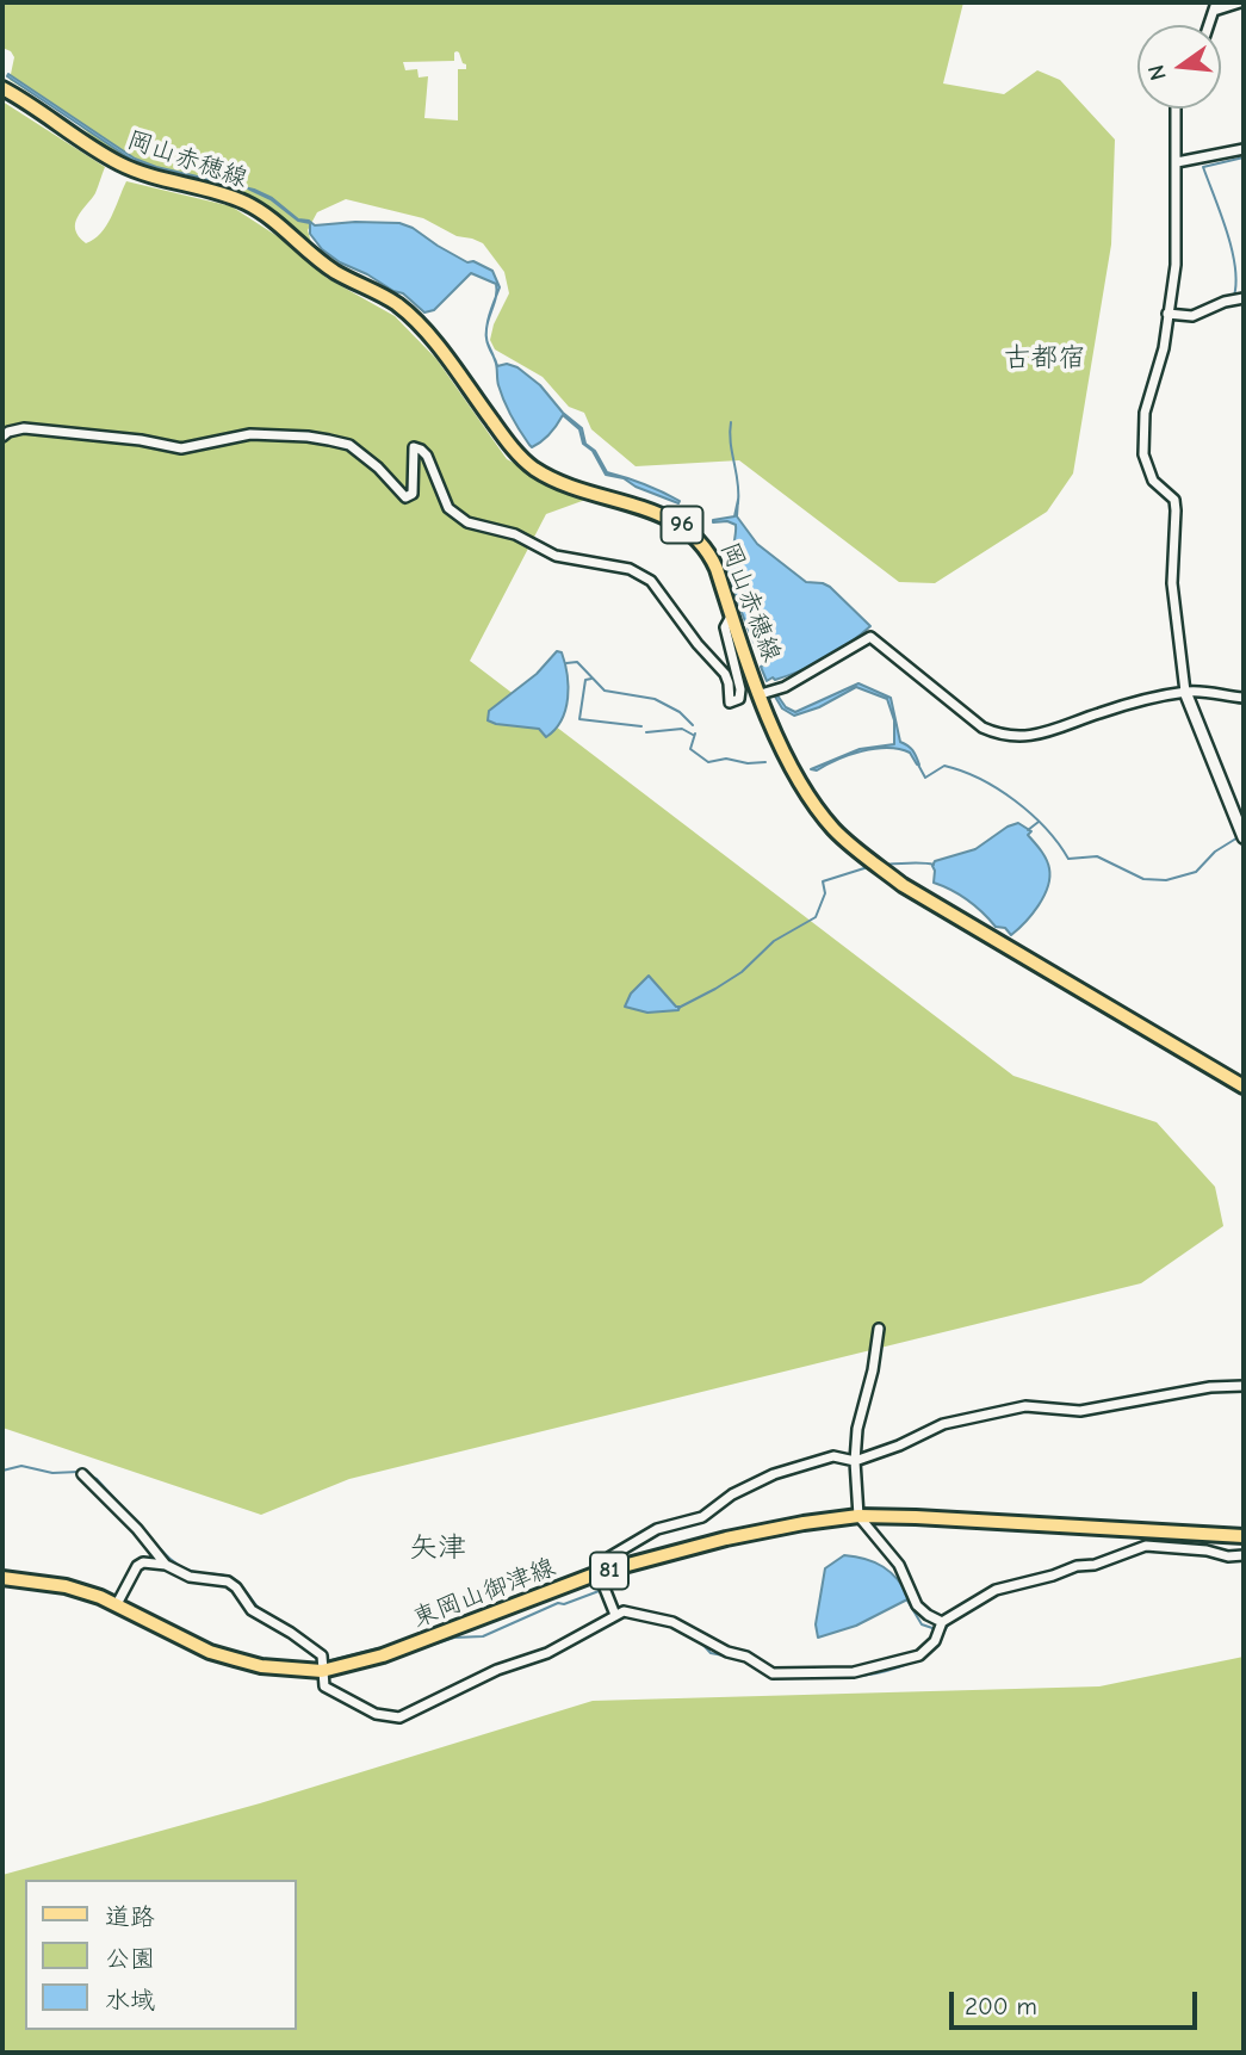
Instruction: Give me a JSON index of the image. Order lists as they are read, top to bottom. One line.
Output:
{"streets":{"main road":["岡山赤穂線","96","81","東岡山御津線"]},"districts":["古都宿","矢津"],"legend":["道路","公園","水域"],"scale_bar":"200 m","north":"left"}
